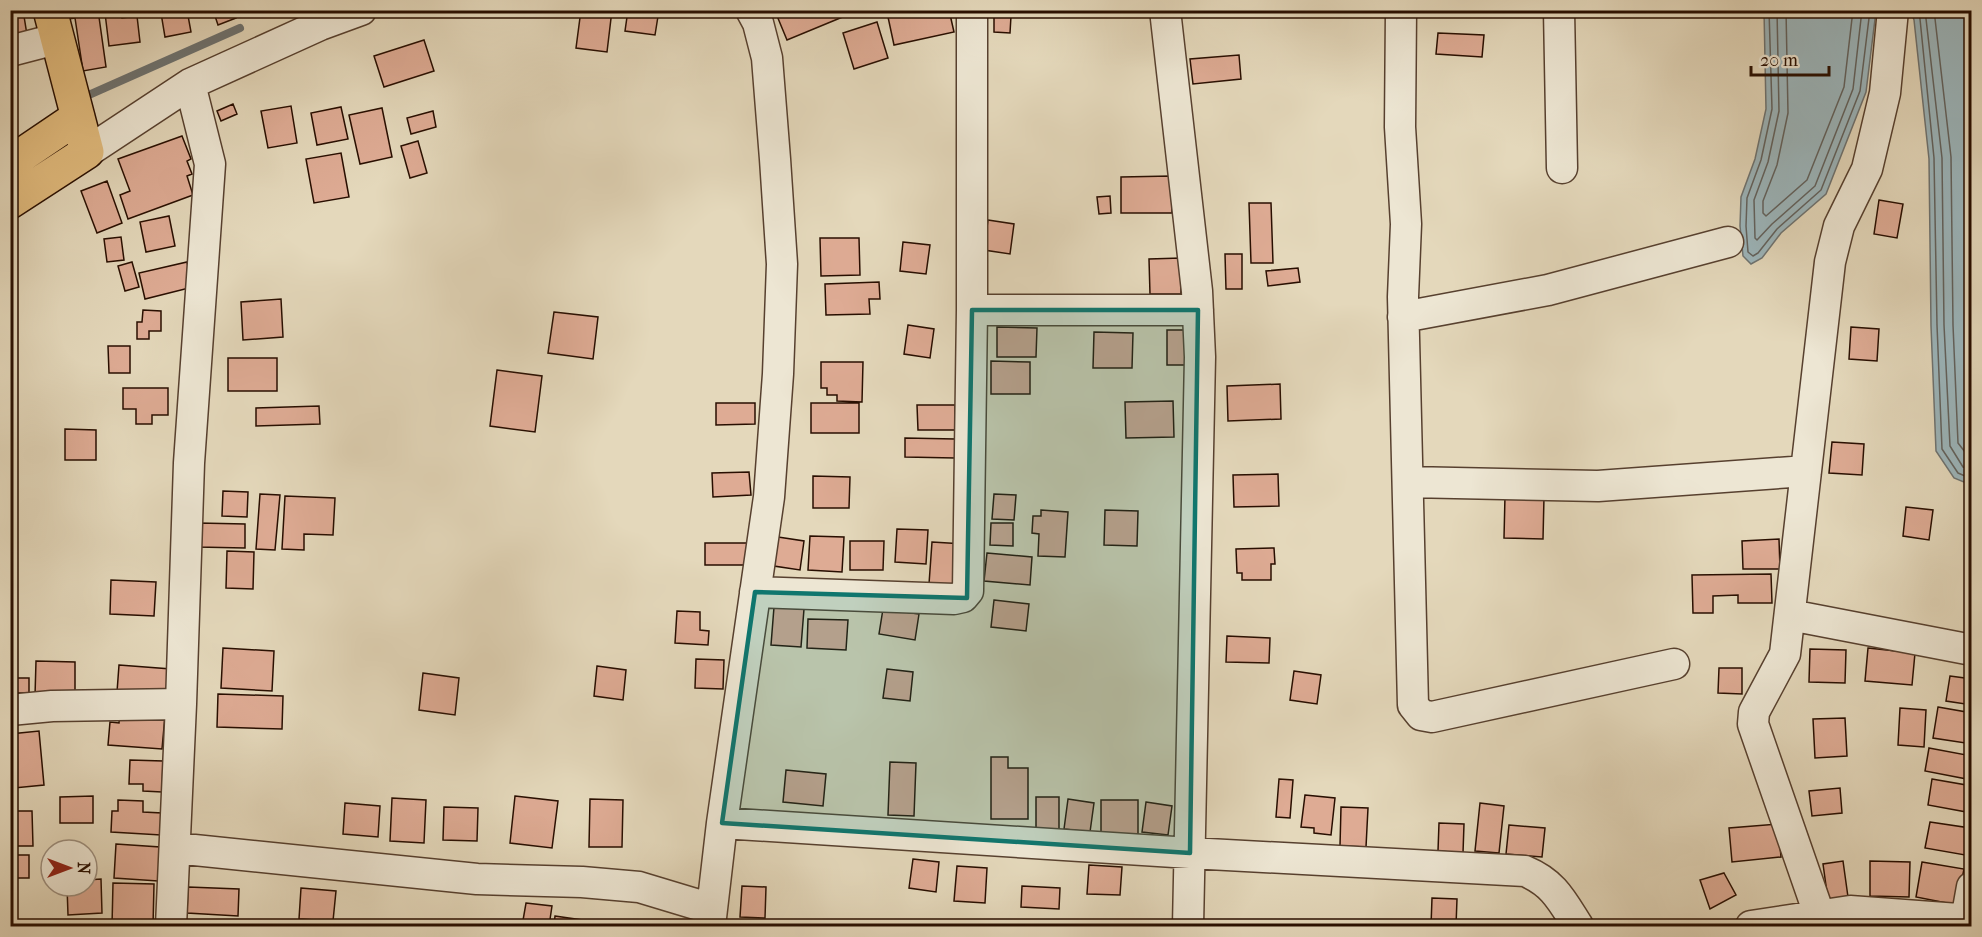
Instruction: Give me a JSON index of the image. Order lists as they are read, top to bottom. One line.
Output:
{"scale_bar":"20 m","north":"right"}
